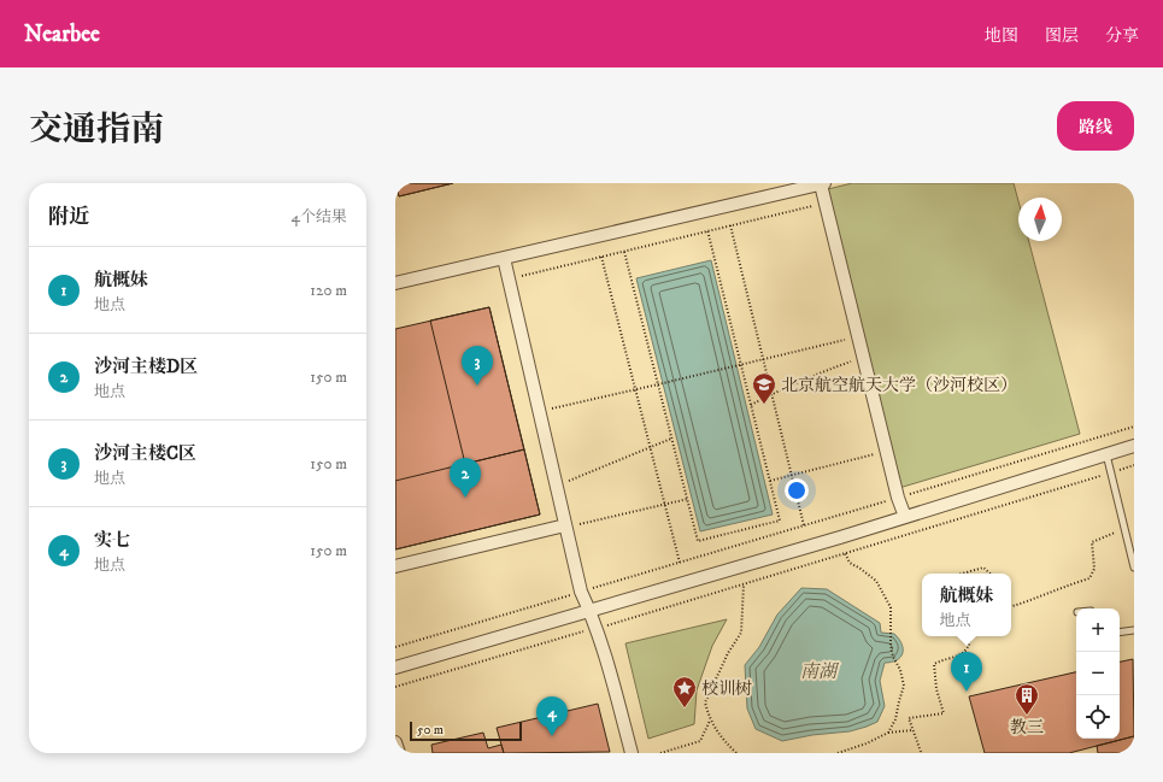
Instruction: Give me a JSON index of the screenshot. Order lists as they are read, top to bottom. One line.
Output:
{"water":["南湖"],"places":{"school or university":["北京航空航天大学（沙河校区）"],"place":["校训树"],"building":["教三"]},"scale_bar":"50 m","north":"top","page":{"header":"Nearbee","nav":["地图","图层","分享"],"title":"交通指南","buttons":"路线","heading":["附近","4个结果"],"list":[{"mark":"1","name":"航概妹","note":"地点","value":"120 m"},{"mark":"2","name":"沙河主楼D区","note":"地点","value":"150 m"},{"mark":"3","name":"沙河主楼C区","note":"地点","value":"150 m"},{"mark":"4","name":"实七","note":"地点","value":"150 m"}],"pins":["3","2","1","4"],"popup":["航概妹","地点"],"map_buttons":["+","−"],"scale":"50 m"}}
